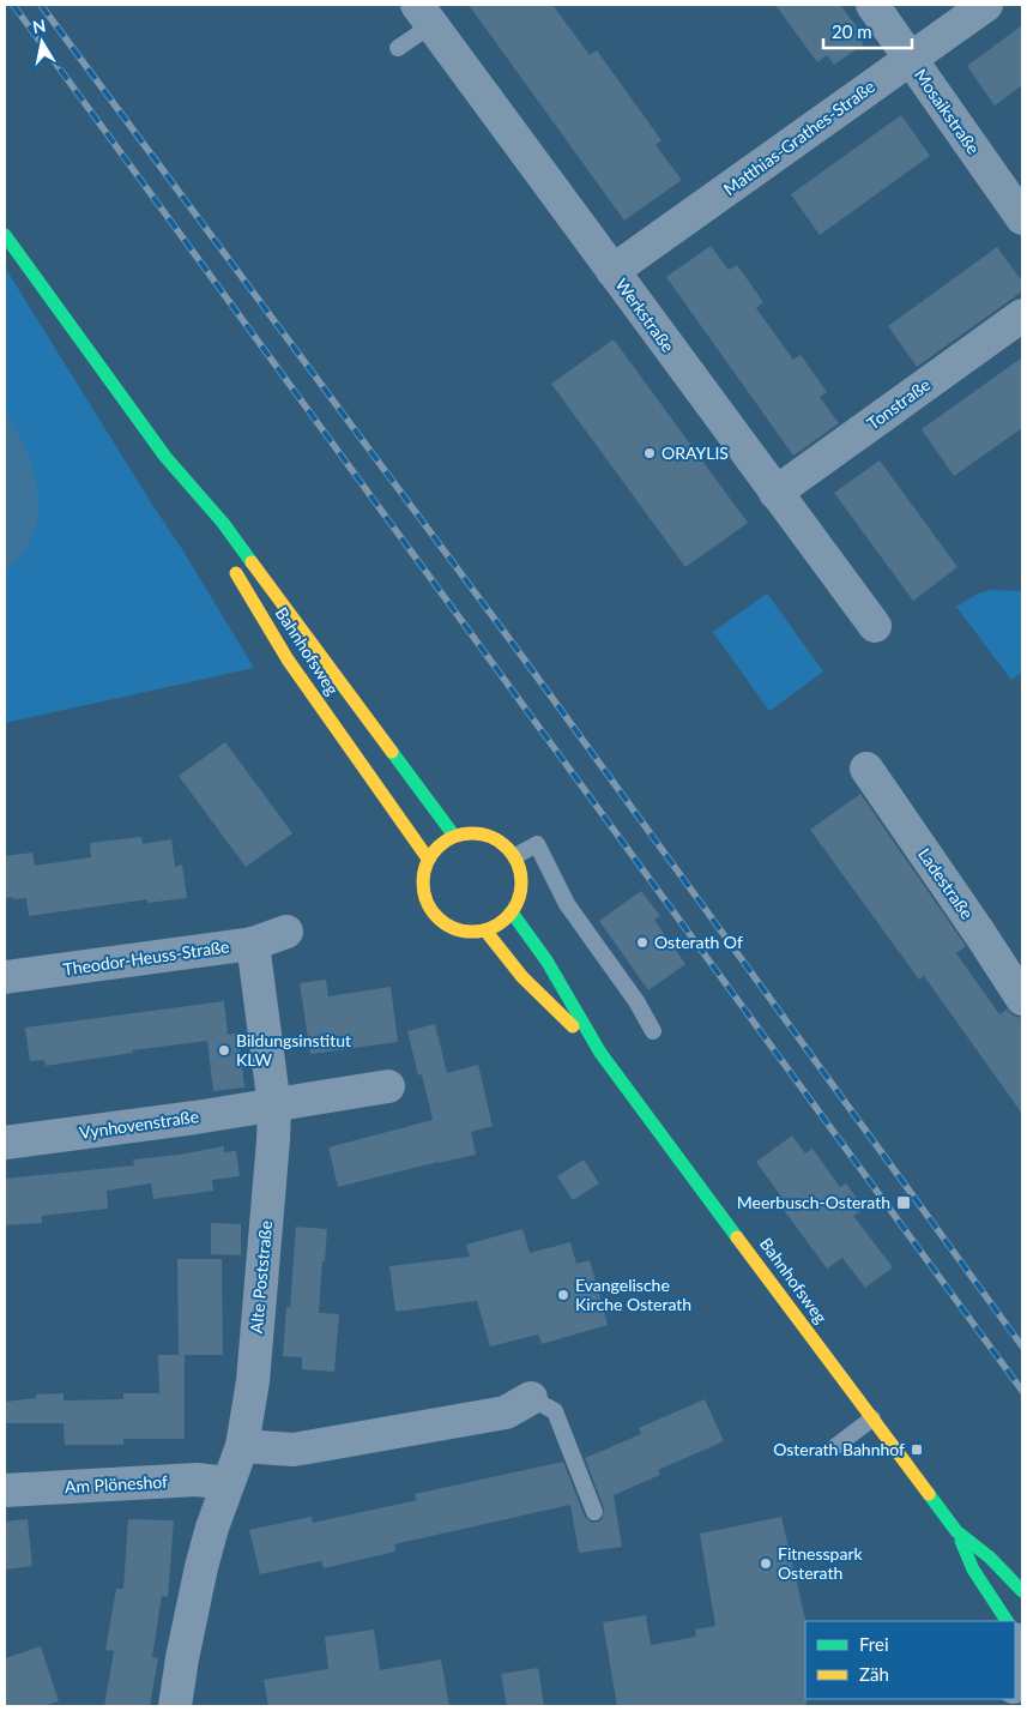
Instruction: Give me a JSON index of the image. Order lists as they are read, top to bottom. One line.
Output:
{"streets":{"main road":["Bahnhofsweg"],"street":["Mosaikstraße","Matthias-Grathes-Straße","Werkstraße","Tonstraße","Ladestraße","Theodor-Heuss-Straße","Vynhovenstraße","Alte Poststraße","Am Plöneshof"]},"crossings":[["Mosaikstraße","Matthias-Grathes-Straße"],["Matthias-Grathes-Straße","Werkstraße"],["Werkstraße","Tonstraße"],["Theodor-Heuss-Straße","Alte Poststraße"],["Vynhovenstraße","Alte Poststraße"],["Alte Poststraße","Am Plöneshof"]],"places":{"other":["ORAYLIS","Osterath Of","Bildungsinstitut KLW","Evangelische Kirche Osterath","Fitnesspark Osterath"],"transit":["Meerbusch-Osterath","Osterath Bahnhof"]},"legend":["Frei","Zäh"],"scale_bar":"20 m","north":"top"}
